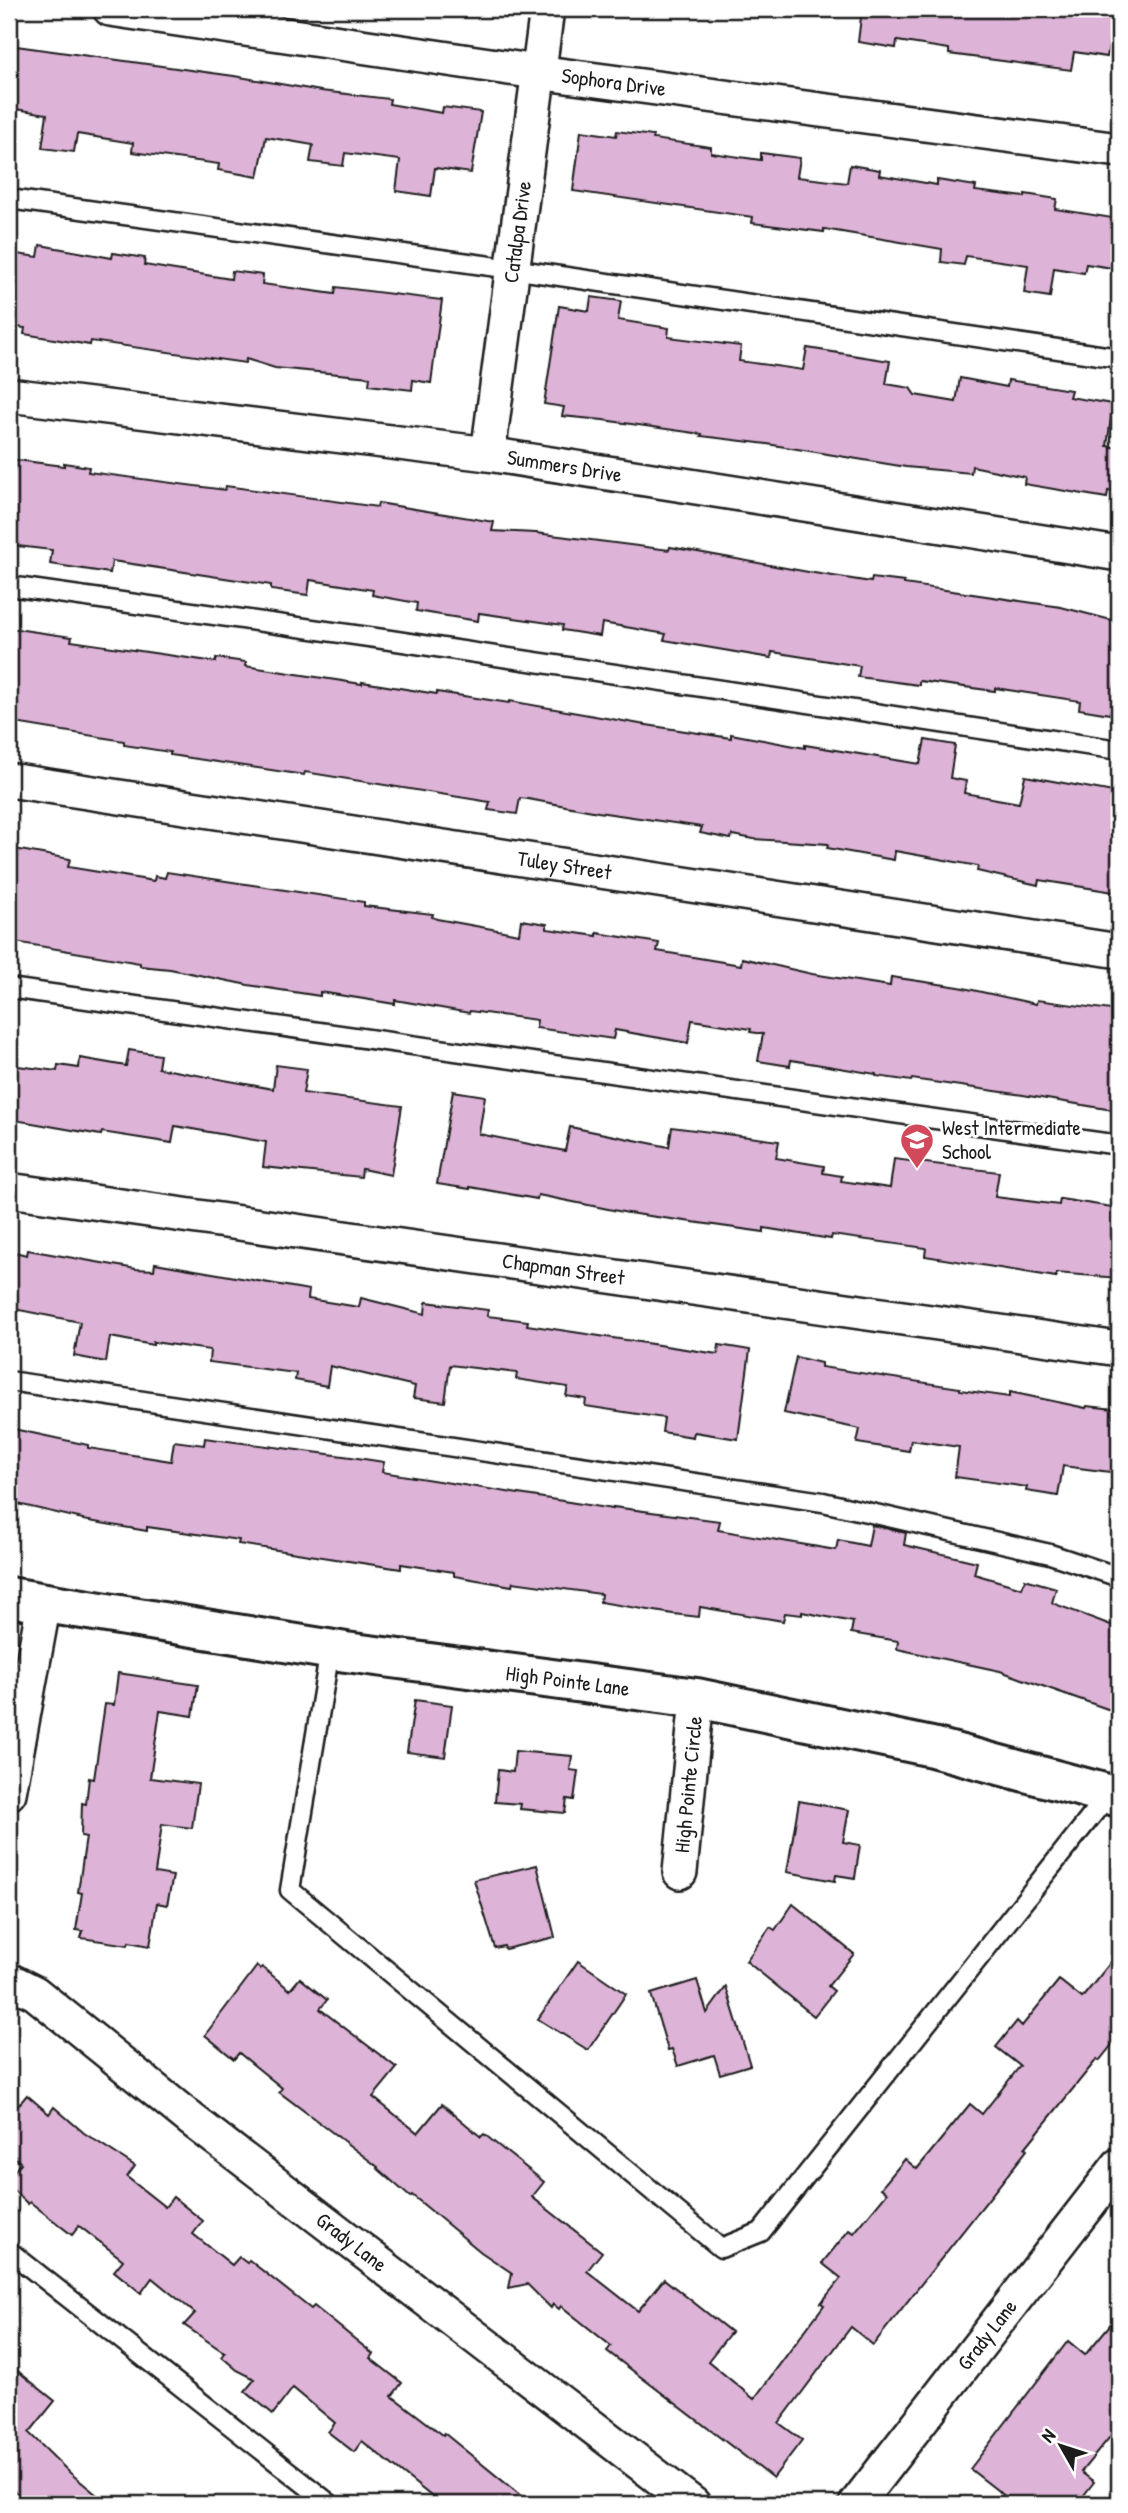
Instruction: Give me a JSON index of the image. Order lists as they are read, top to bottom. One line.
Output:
{"streets":{"street":["Sophora Drive","Catalpa Drive","Summers Drive","Tuley Street","Chapman Street","High Pointe Lane","High Pointe Circle","Grady Lane"]},"crossings":[["Sophora Drive","Catalpa Drive"],["Catalpa Drive","Summers Drive"],["High Pointe Lane","High Pointe Circle"]],"places":{"school or university":["West Intermediate School"]},"north":"top left"}
